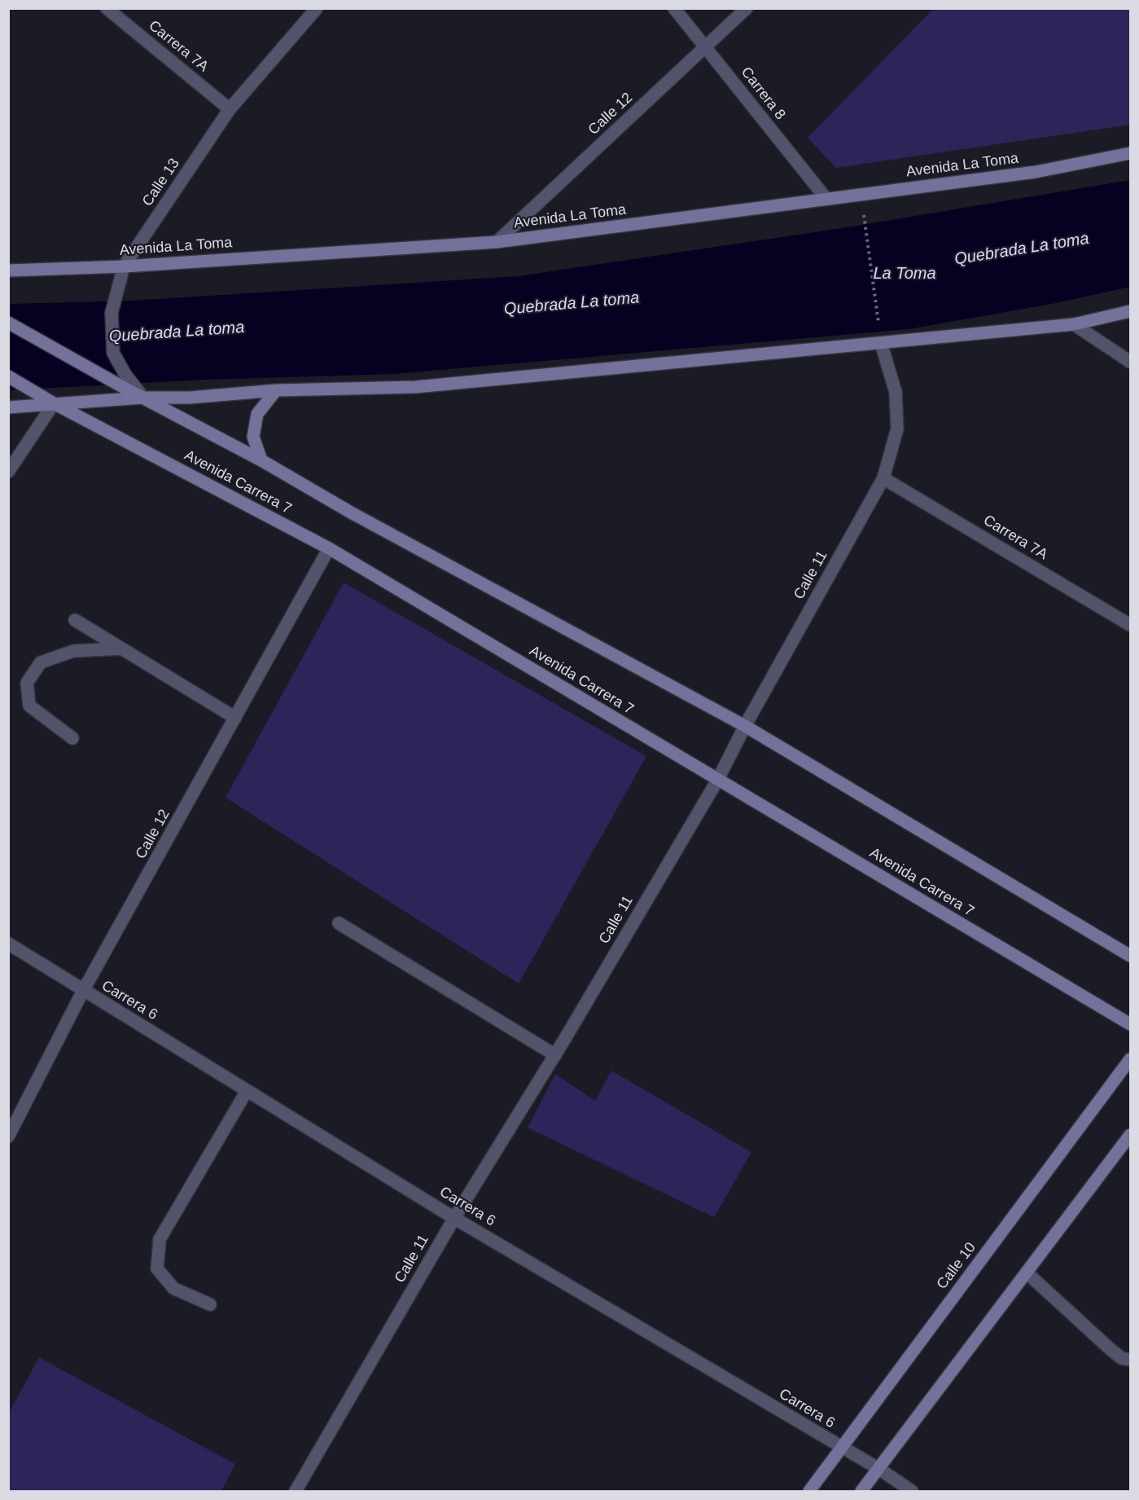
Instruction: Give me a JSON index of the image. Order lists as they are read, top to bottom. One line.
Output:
{"streets":{"main road":["Avenida La Toma","Avenida Carrera 7","Calle 10"],"street":["Carrera 7A","Carrera 8","Calle 12","Calle 13","Calle 11","Carrera 6"]},"crossings":[["Carrera 7A","Calle 13"],["Carrera 7A","Calle 11"],["Carrera 8","Calle 12"],["Carrera 8","Avenida La Toma"],["Calle 12","Avenida La Toma"],["Calle 12","Avenida Carrera 7"],["Calle 12","Carrera 6"],["Avenida La Toma","Calle 13"],["Calle 13","Avenida Carrera 7"],["Avenida Carrera 7","Calle 11"],["Calle 11","Carrera 6"],["Carrera 6","Calle 10"]],"water":["Quebrada La toma","La Toma"]}
